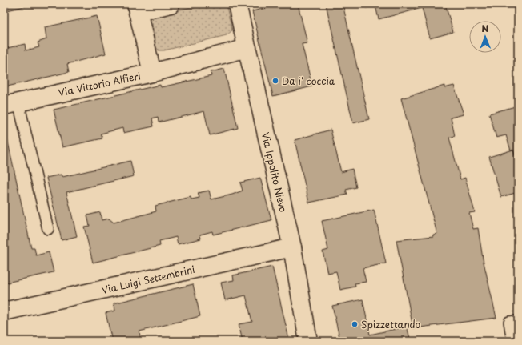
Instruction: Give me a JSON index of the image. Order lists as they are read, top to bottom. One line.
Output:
{"streets":{"street":["Via Vittorio Alfieri","Via Ippolito Nievo","Via Luigi Settembrini"]},"crossings":[["Via Ippolito Nievo","Via Luigi Settembrini"]],"places":["Da i' coccia","Spizzettando"],"north":"top"}
